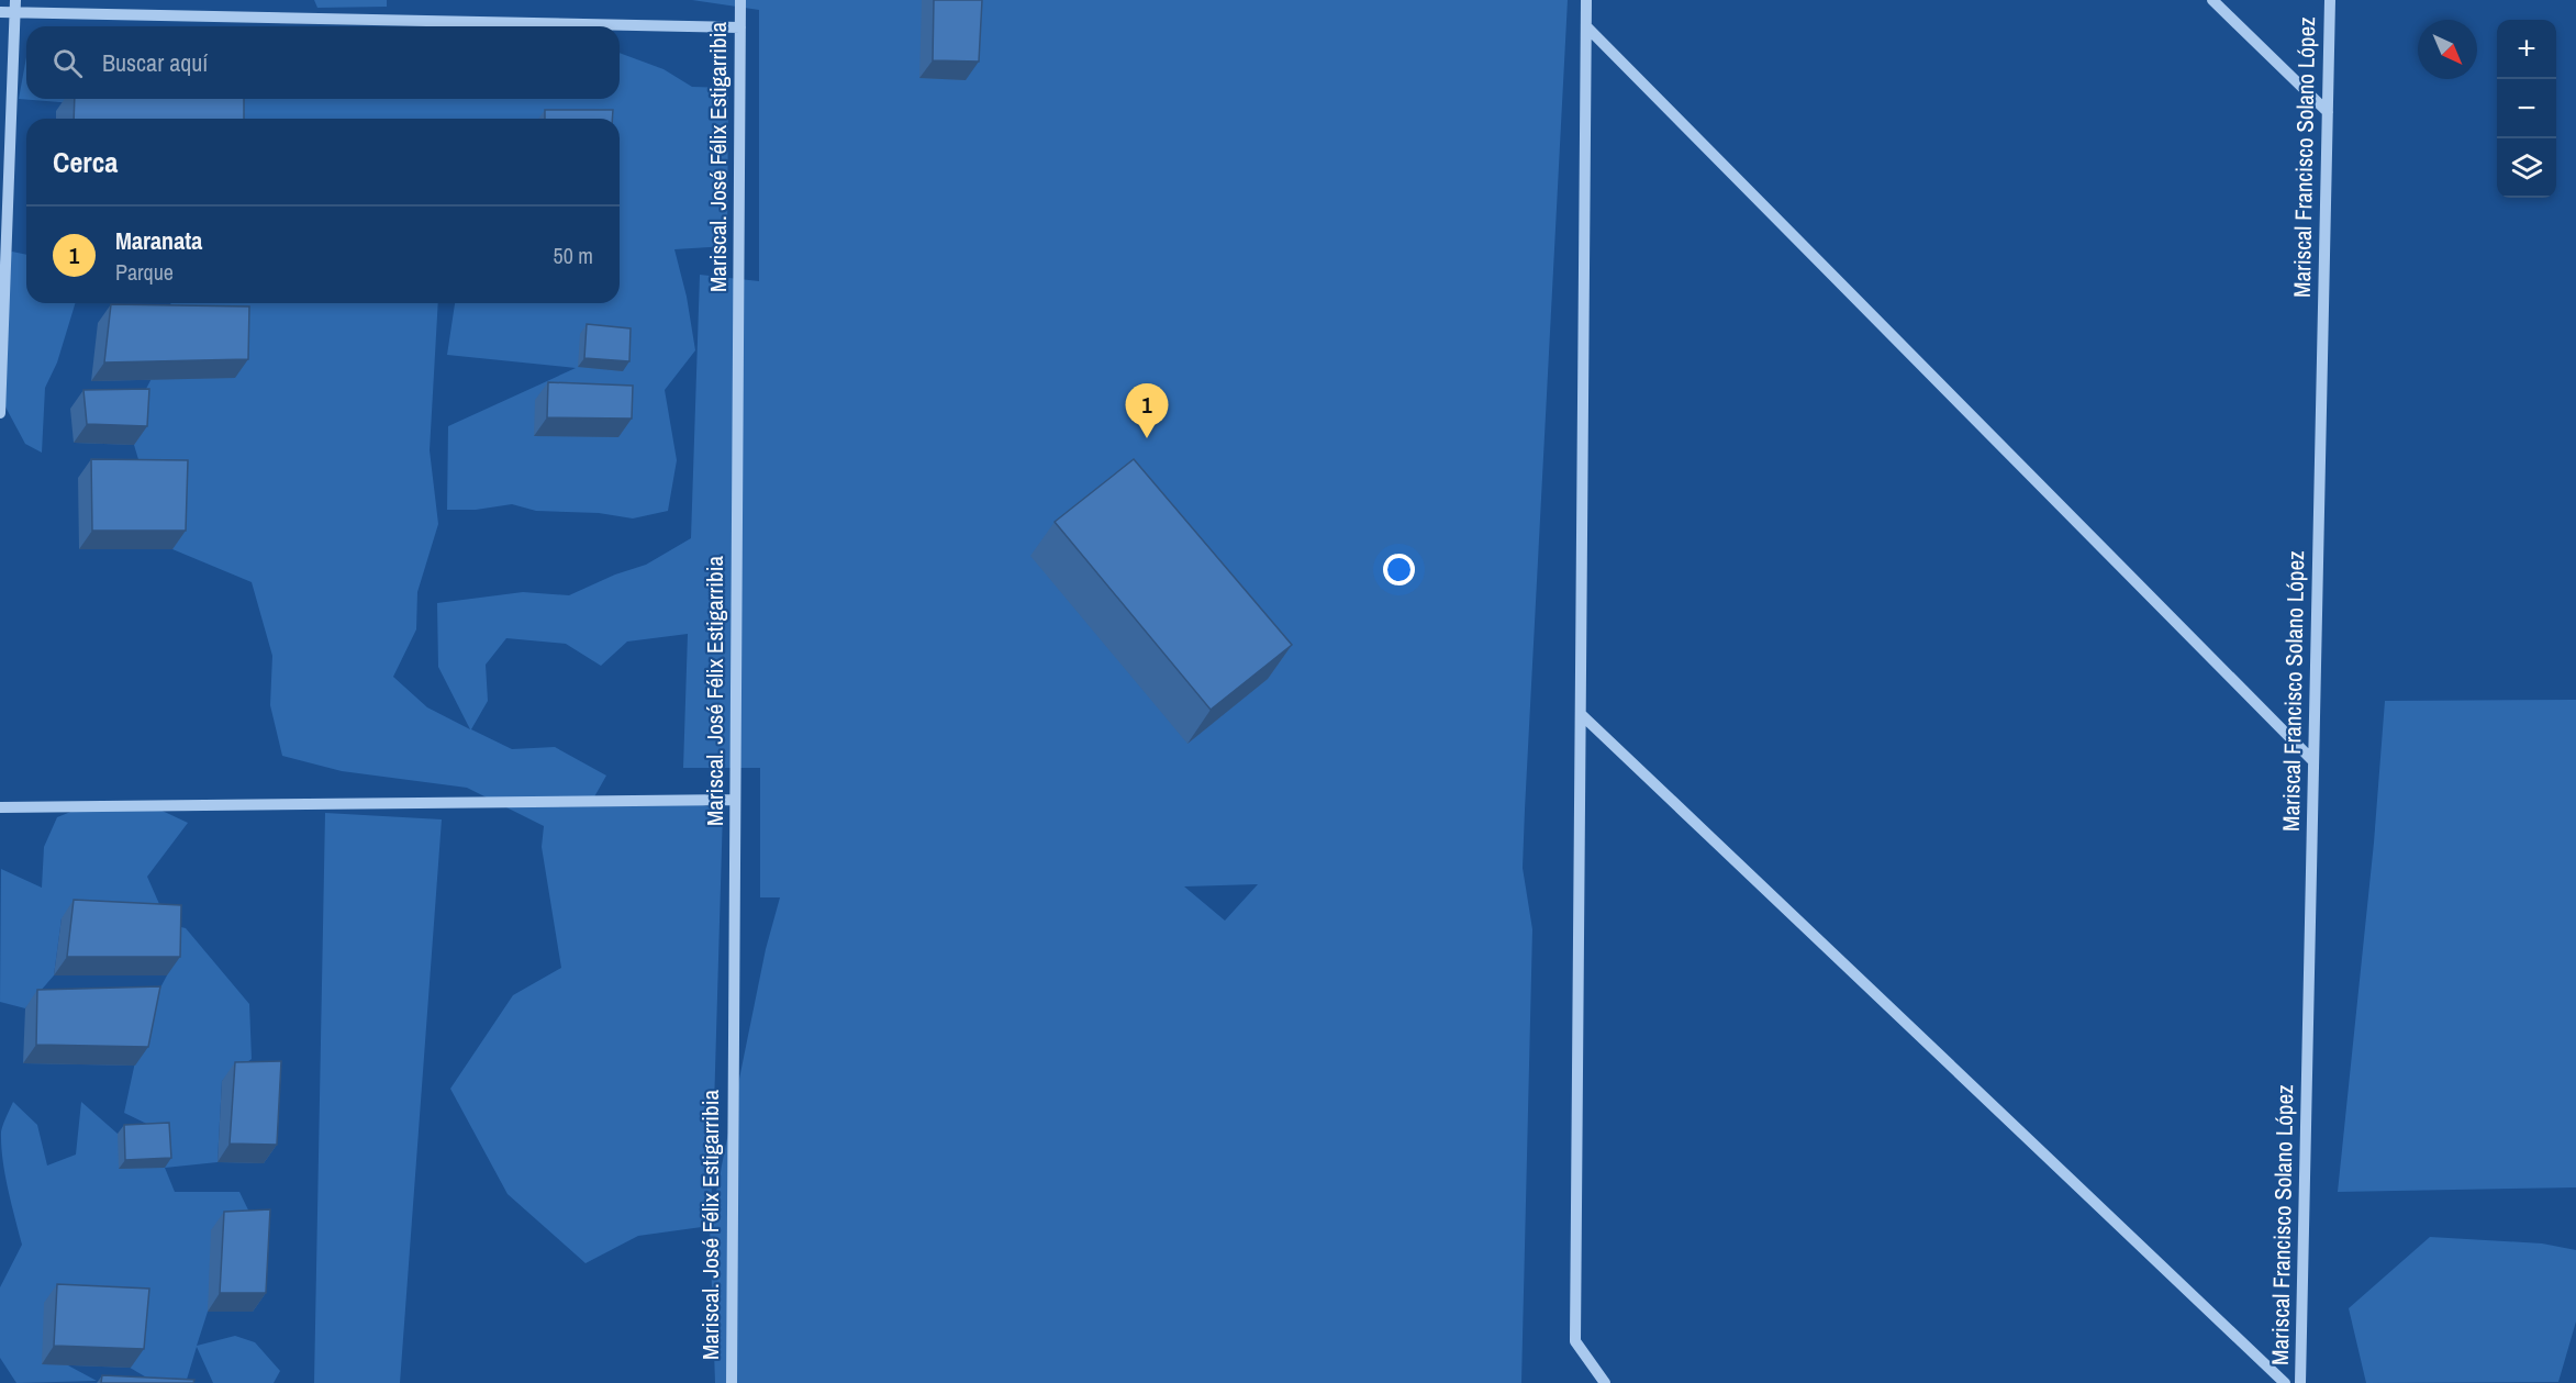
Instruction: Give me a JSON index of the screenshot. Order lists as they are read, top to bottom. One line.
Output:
{"streets":{"street":["Mariscal. José Félix Estigarribia","Mariscal Francisco Solano López"]},"north":"bottom right","page":{"map_buttons":["+","−"],"search":"Buscar aquí","heading":"Cerca","list":[{"mark":"1","name":"Maranata","note":"Parque","value":"50 m"}],"pins":"1"}}
